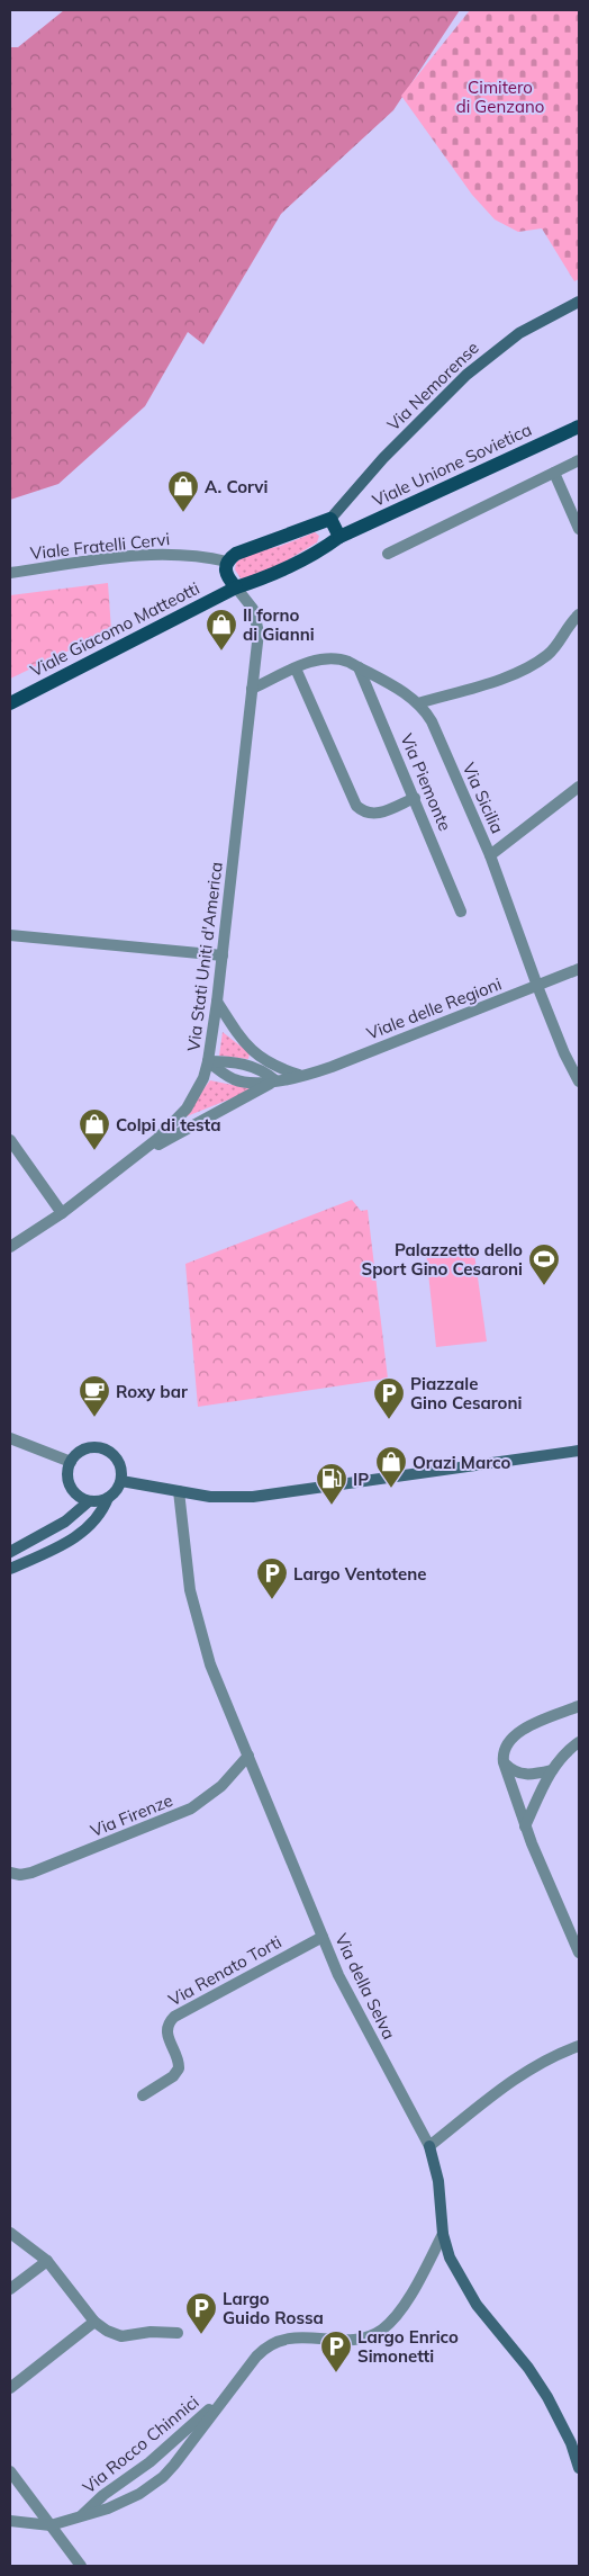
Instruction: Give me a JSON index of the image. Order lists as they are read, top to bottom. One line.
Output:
{"streets":{"main road":["Via Nemorense","Viale Unione Sovietica","Viale Giacomo Matteotti","Via della Selva"],"street":["Viale Fratelli Cervi","Via Piemonte","Via Sicilia","Via Stati Uniti d'America","Viale delle Regioni","Via Firenze","Via Renato Torti","Via Rocco Chinnici"]},"crossings":[["Viale Unione Sovietica","Viale Giacomo Matteotti"],["Viale Unione Sovietica","Via Stati Uniti d'America"],["Viale Giacomo Matteotti","Via Stati Uniti d'America"],["Via Piemonte","Via Sicilia"],["Via Sicilia","Via Stati Uniti d'America"],["Via Sicilia","Viale delle Regioni"],["Via Stati Uniti d'America","Viale delle Regioni"],["Via Firenze","Via della Selva"],["Via Renato Torti","Via della Selva"],["Via della Selva","Via Rocco Chinnici"]],"parks":["Cimitero di Genzano"],"places":{"shop":["A. Corvi","Il forno di Gianni","Colpi di testa","Orazi Marco"],"sports":["Palazzetto dello Sport Gino Cesaroni"],"cafe":["Roxy bar"],"parking":["Piazzale Gino Cesaroni","Largo Ventotene","Largo Guido Rossa","Largo Enrico Simonetti"],"fuel station":["IP"]}}
